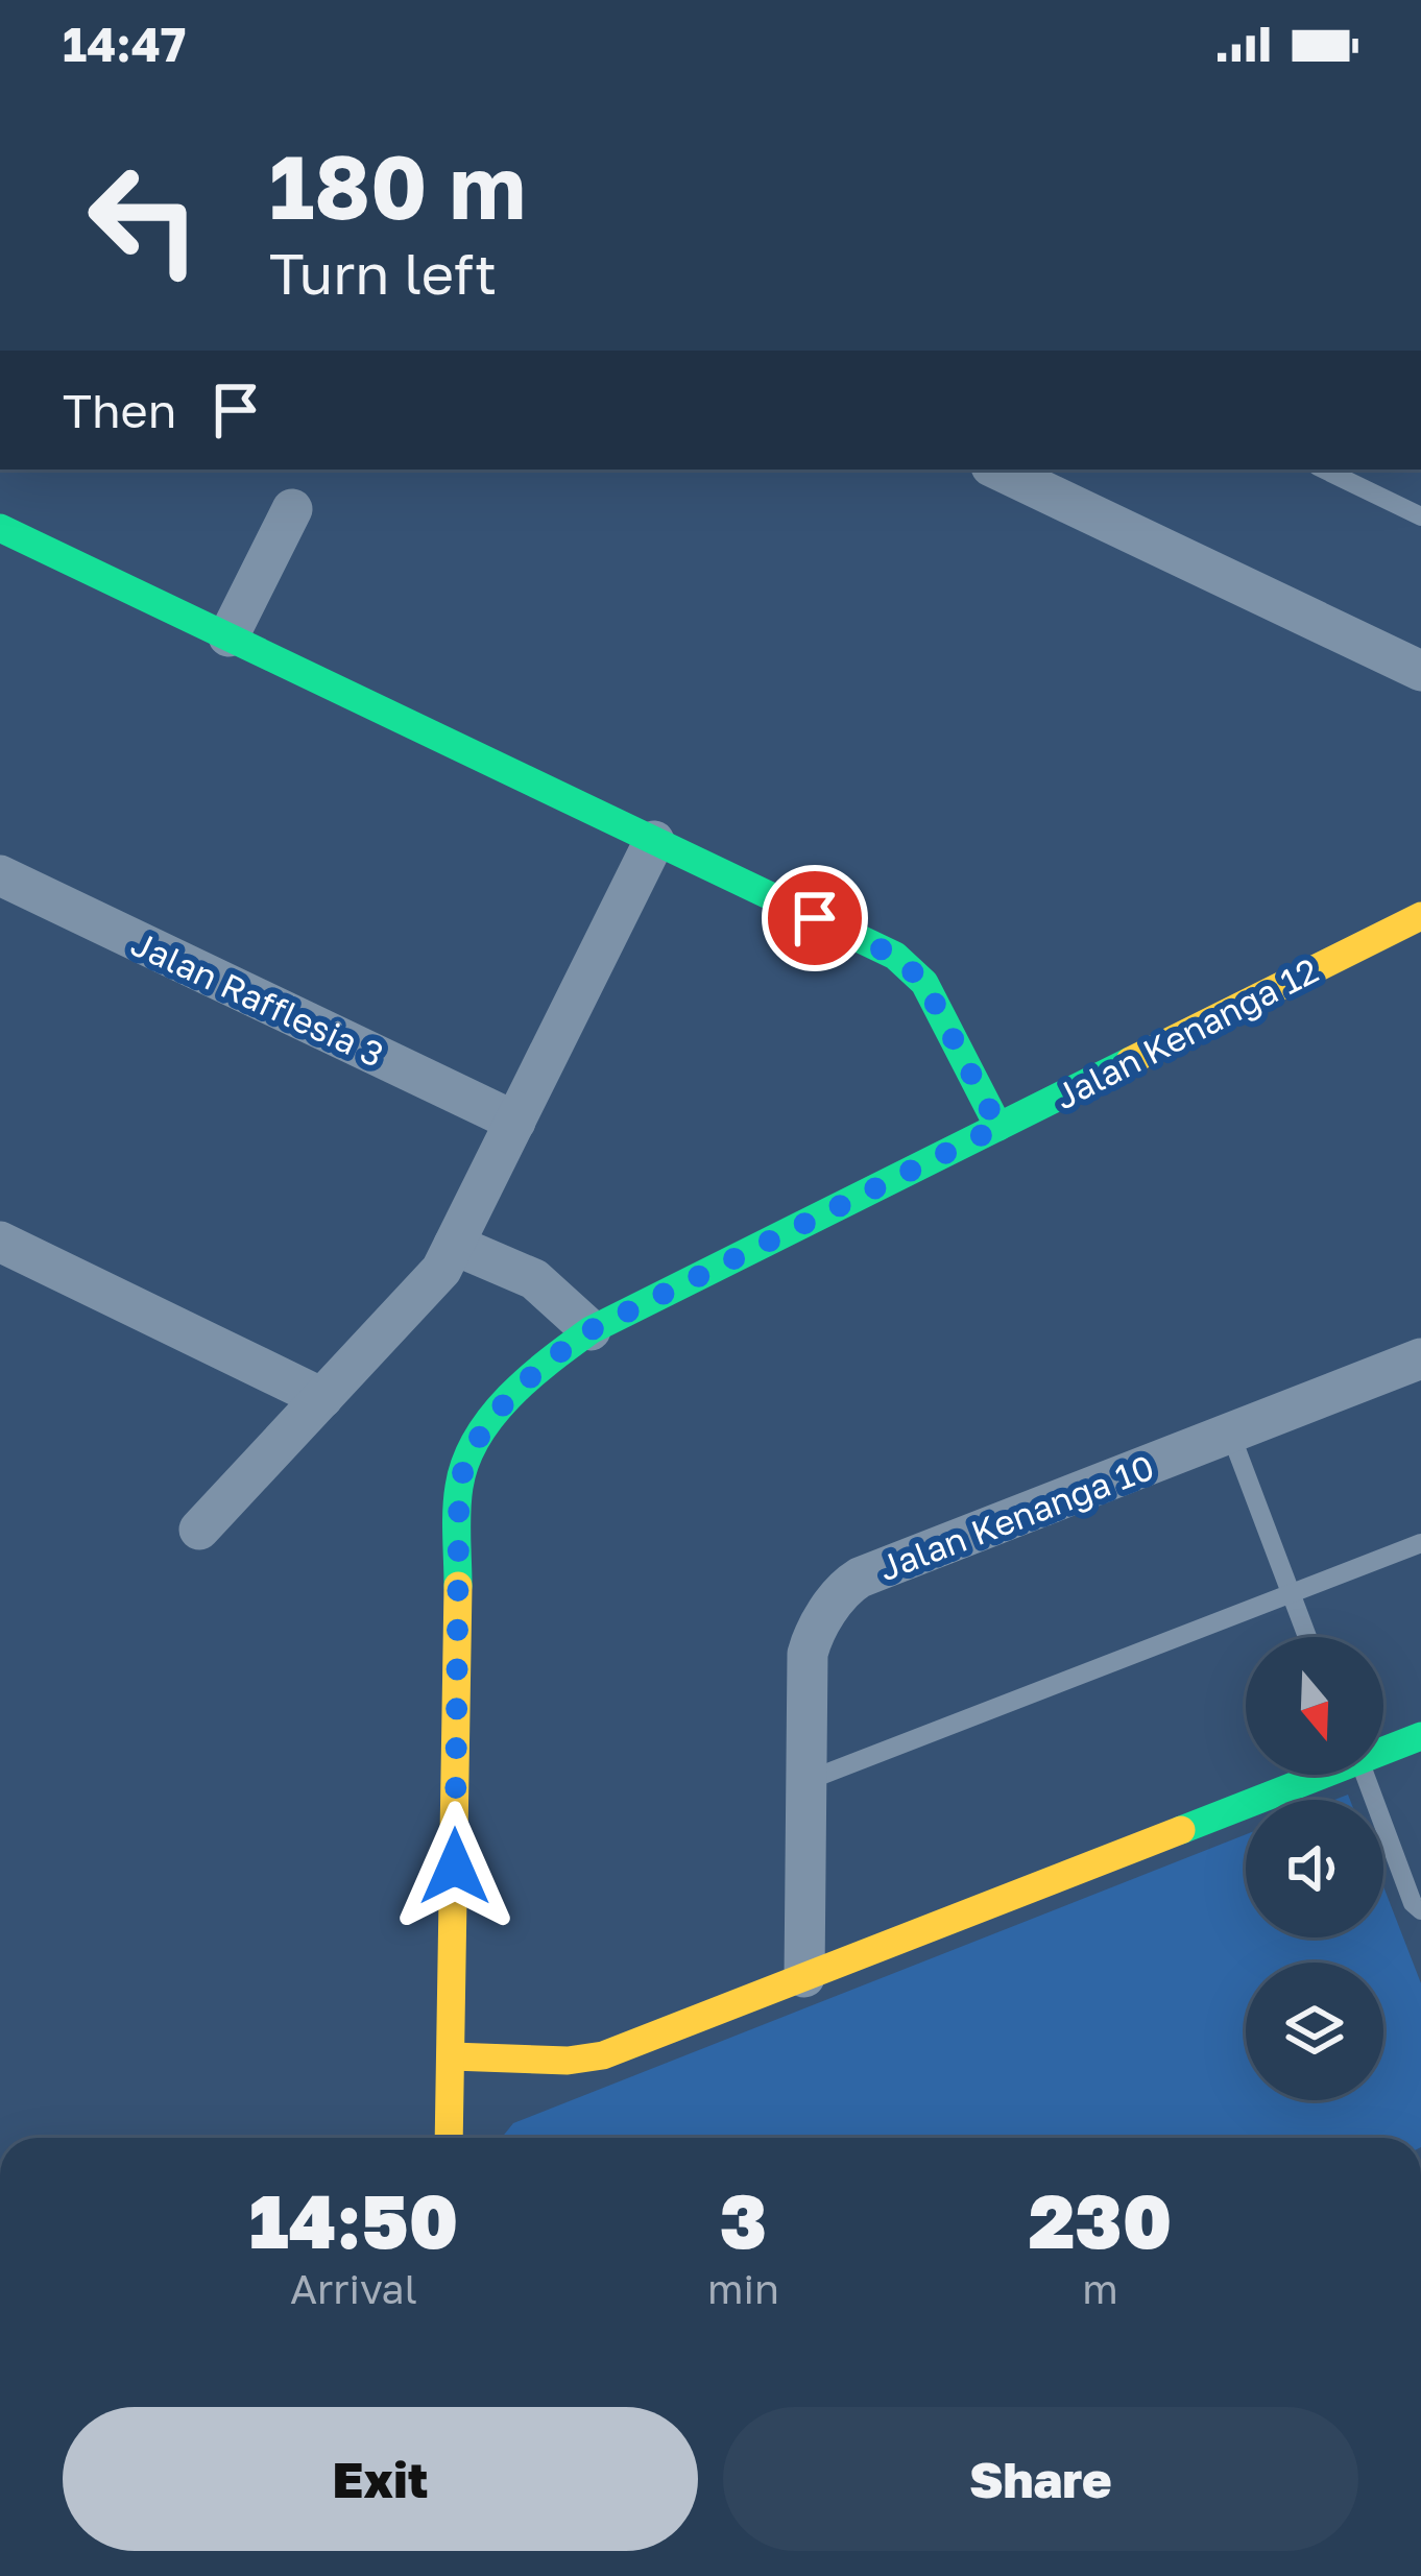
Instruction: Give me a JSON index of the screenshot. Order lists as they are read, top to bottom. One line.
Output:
{"streets":{"street":["Jalan Rafflesia 3","Jalan Kenanga 12","Jalan Kenanga 10"]},"north":"bottom","page":{"status":"14:47","turn":["180 m","Turn left"],"then":"Then","eta":["14:50","Arrival","3","min","230","m"],"buttons":["Exit","Share"]}}
